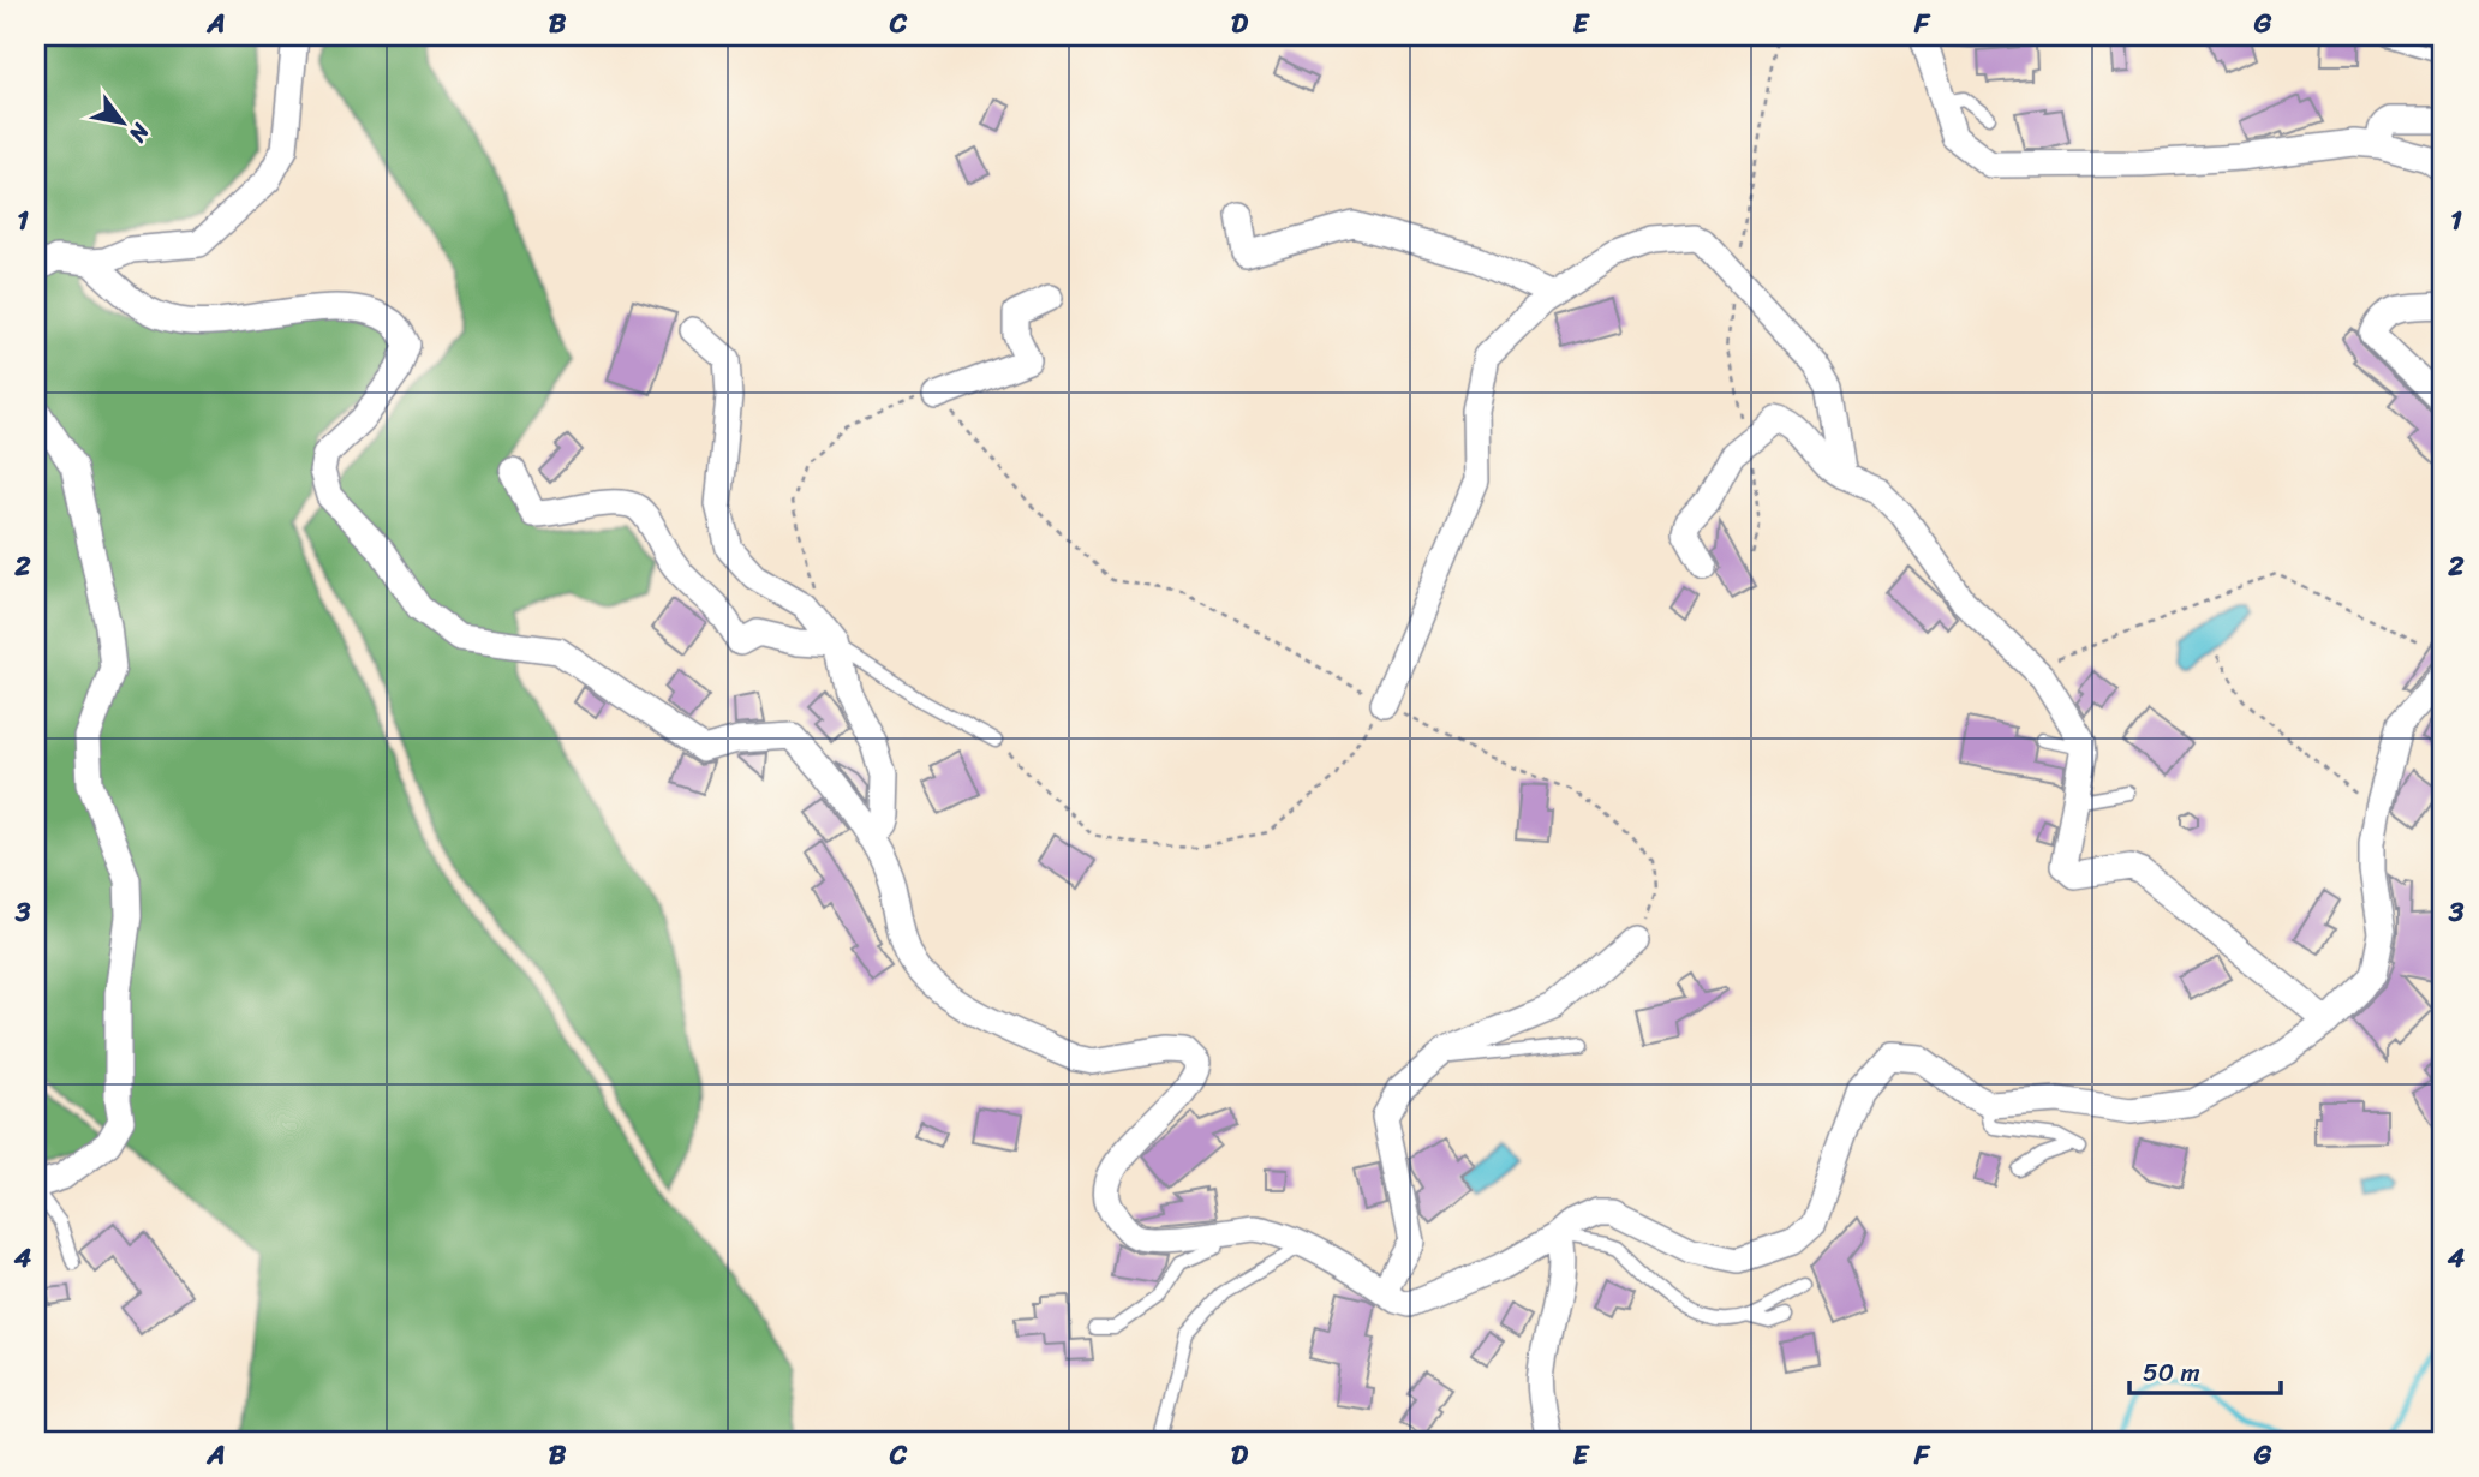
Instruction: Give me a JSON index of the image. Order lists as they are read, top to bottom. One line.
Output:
{"scale_bar":"50 m","north":"bottom right","grid":{"columns":["A","B","C","D","E","F","G"],"rows":["1","2","3","4"]}}
